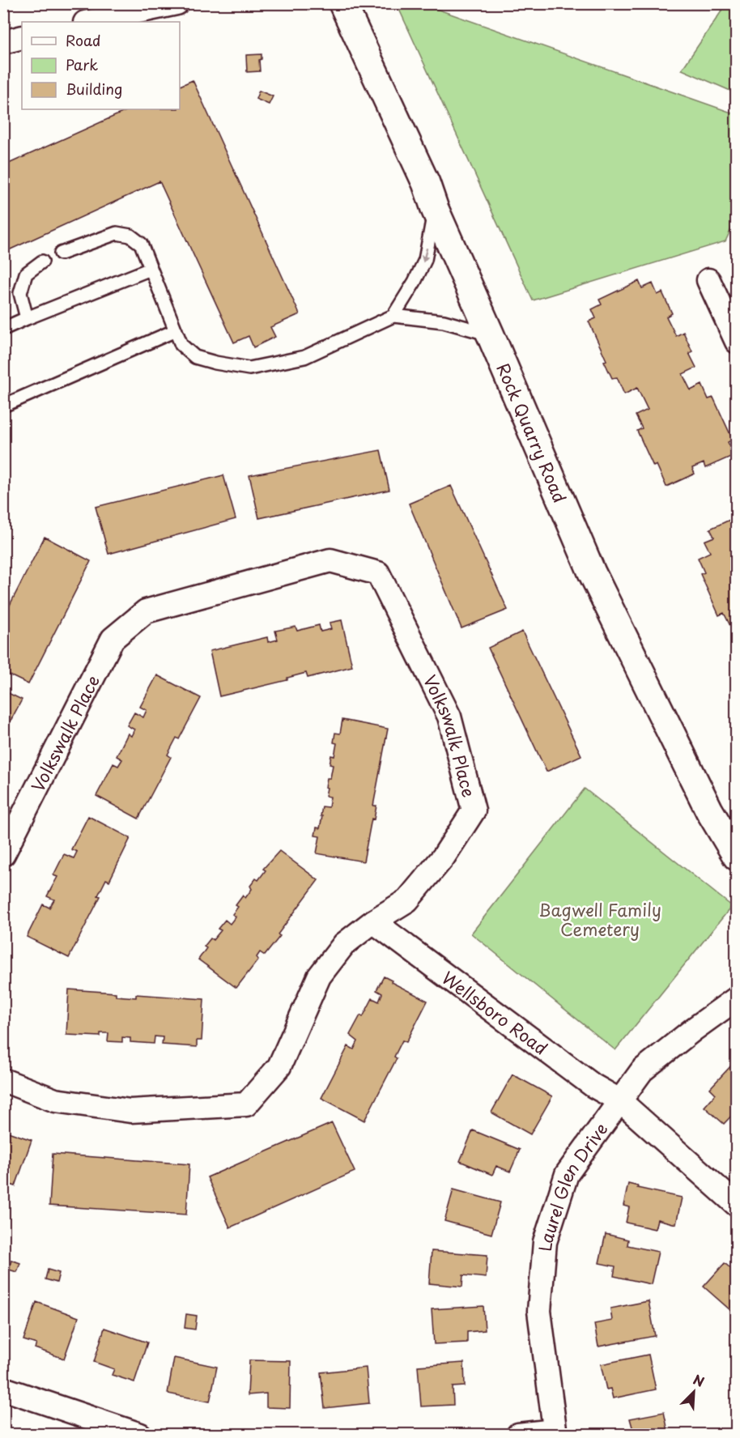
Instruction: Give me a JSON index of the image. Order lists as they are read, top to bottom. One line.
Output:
{"streets":{"main road":["Rock Quarry Road"],"street":["Volkswalk Place","Wellsboro Road","Laurel Glen Drive"]},"crossings":[["Volkswalk Place","Wellsboro Road"],["Wellsboro Road","Laurel Glen Drive"]],"parks":["Bagwell Family Cemetery"],"legend":["Road","Park","Building"],"north":"top right"}
